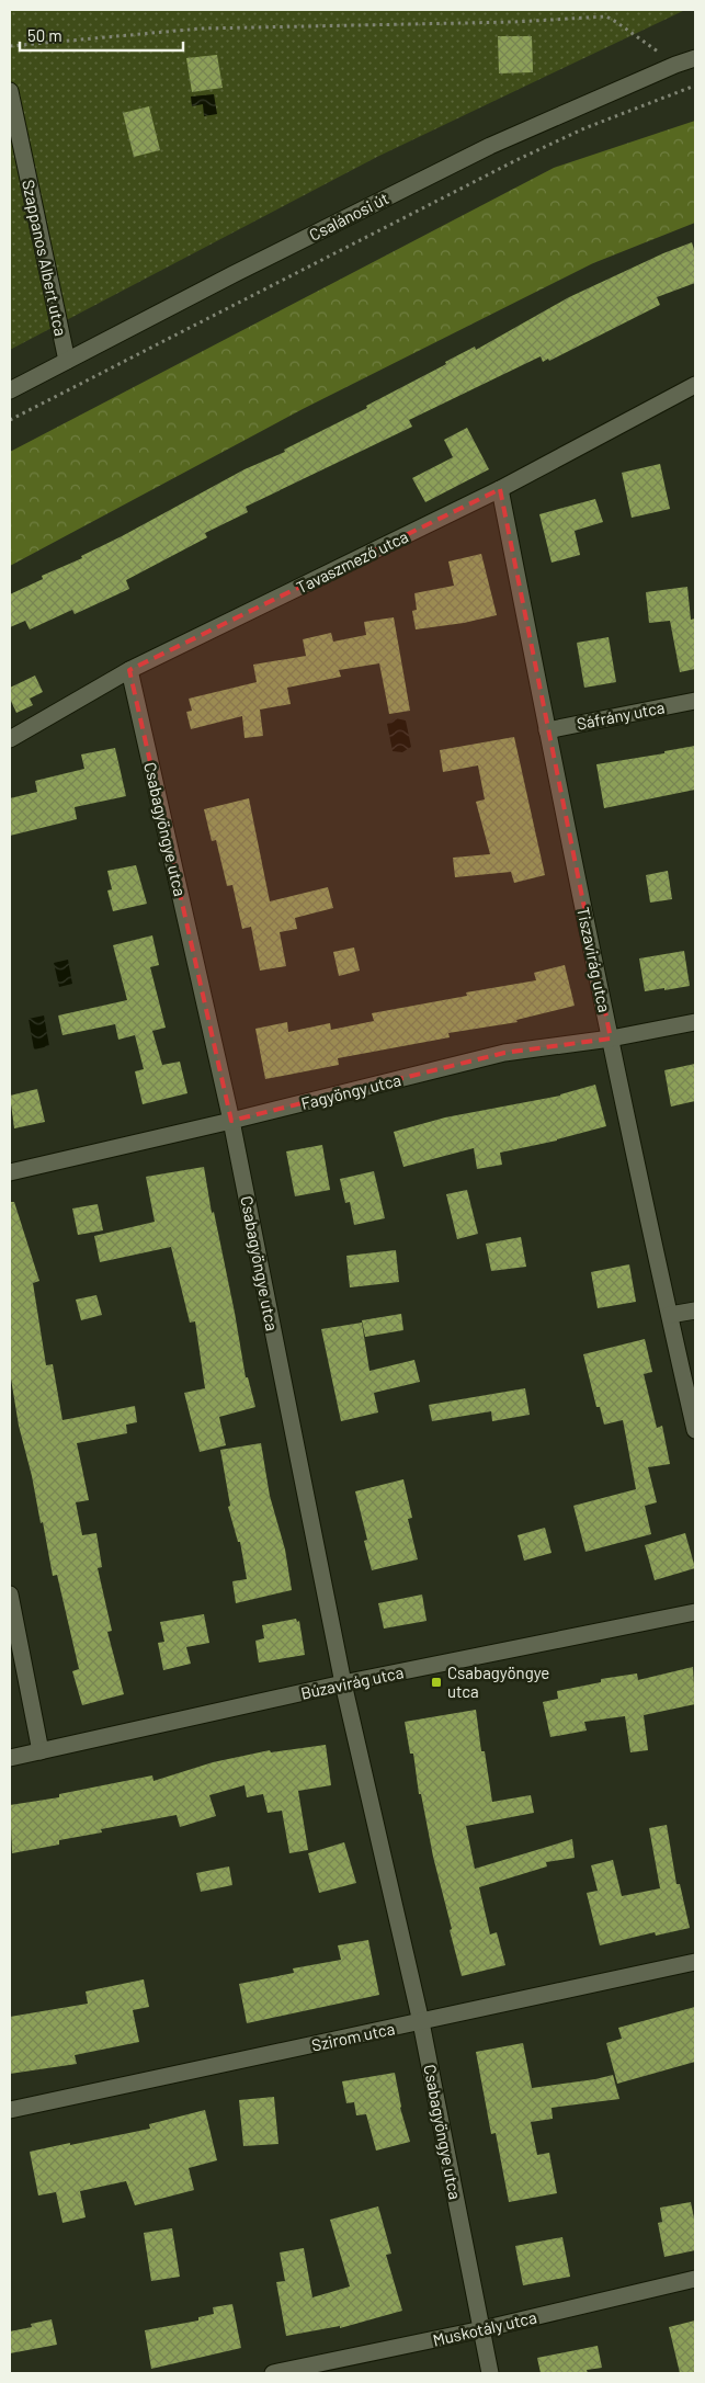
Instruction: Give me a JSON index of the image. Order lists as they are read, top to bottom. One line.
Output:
{"streets":{"street":["Csalánosi út","Szappanos Albert utca","Tavaszmező utca","Sáfrány utca","Csabagyöngye utca","Tiszavirág utca","Fagyöngy utca","Búzavirág utca","Szirom utca","Muskotály utca"]},"crossings":[["Csalánosi út","Szappanos Albert utca"],["Tavaszmező utca","Csabagyöngye utca"],["Tavaszmező utca","Tiszavirág utca"],["Sáfrány utca","Tiszavirág utca"],["Csabagyöngye utca","Fagyöngy utca"],["Csabagyöngye utca","Búzavirág utca"],["Csabagyöngye utca","Szirom utca"],["Csabagyöngye utca","Muskotály utca"],["Tiszavirág utca","Fagyöngy utca"]],"places":{"transit":["Csabagyöngye utca"]},"scale_bar":"50 m"}
